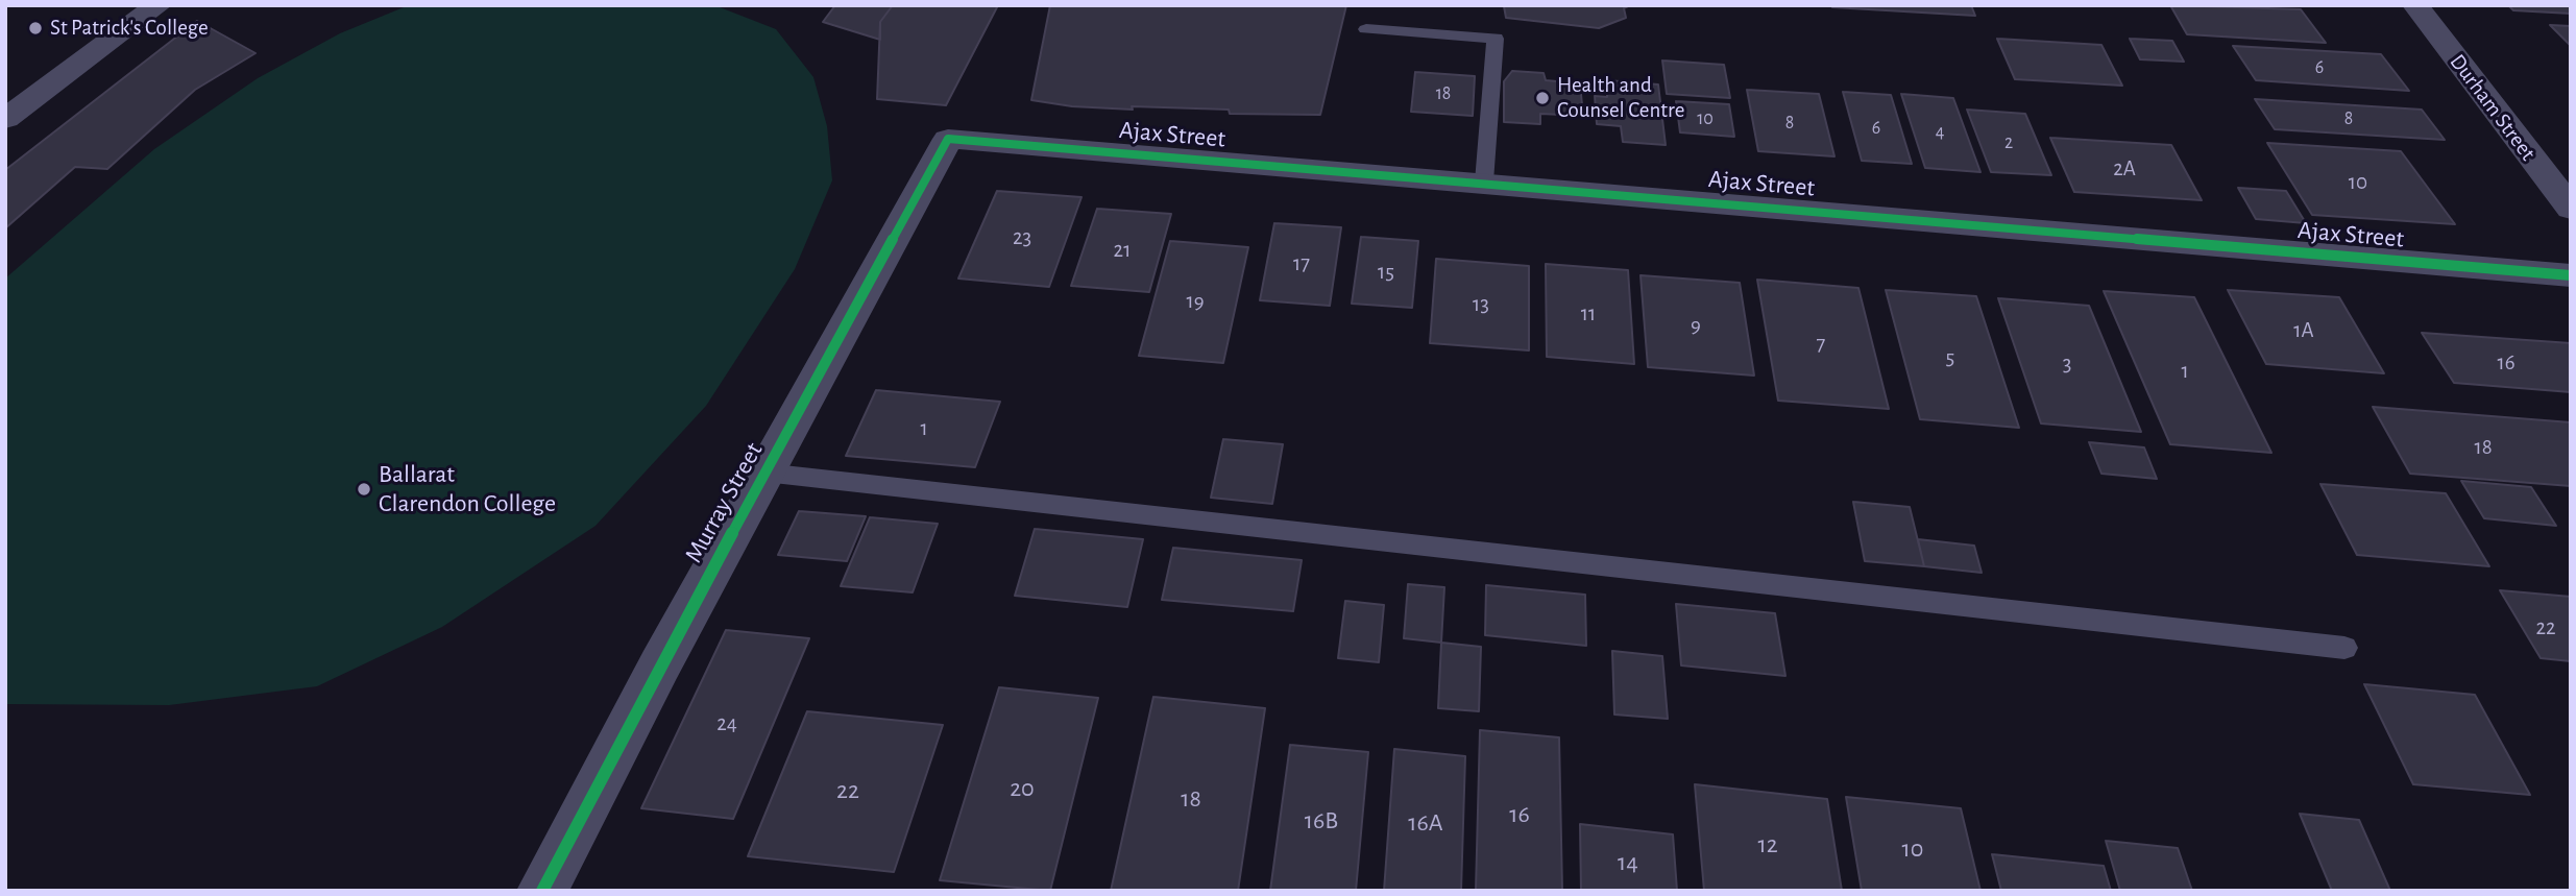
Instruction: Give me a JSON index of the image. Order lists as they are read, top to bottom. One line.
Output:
{"streets":{"street":["Durham Street","Ajax Street","Murray Street"]},"crossings":[["Ajax Street","Murray Street"]],"places":["St Patrick's College","Health and Counsel Centre","Ballarat Clarendon College"],"house_numbers":["6","18","10","8","8","6","4","2","2A","10","23","21","17","15","19","13","11","9","1A","7","5","16","3","1","1","18","22","24","20","22","18","16","16B","16A","12","10","14"]}
